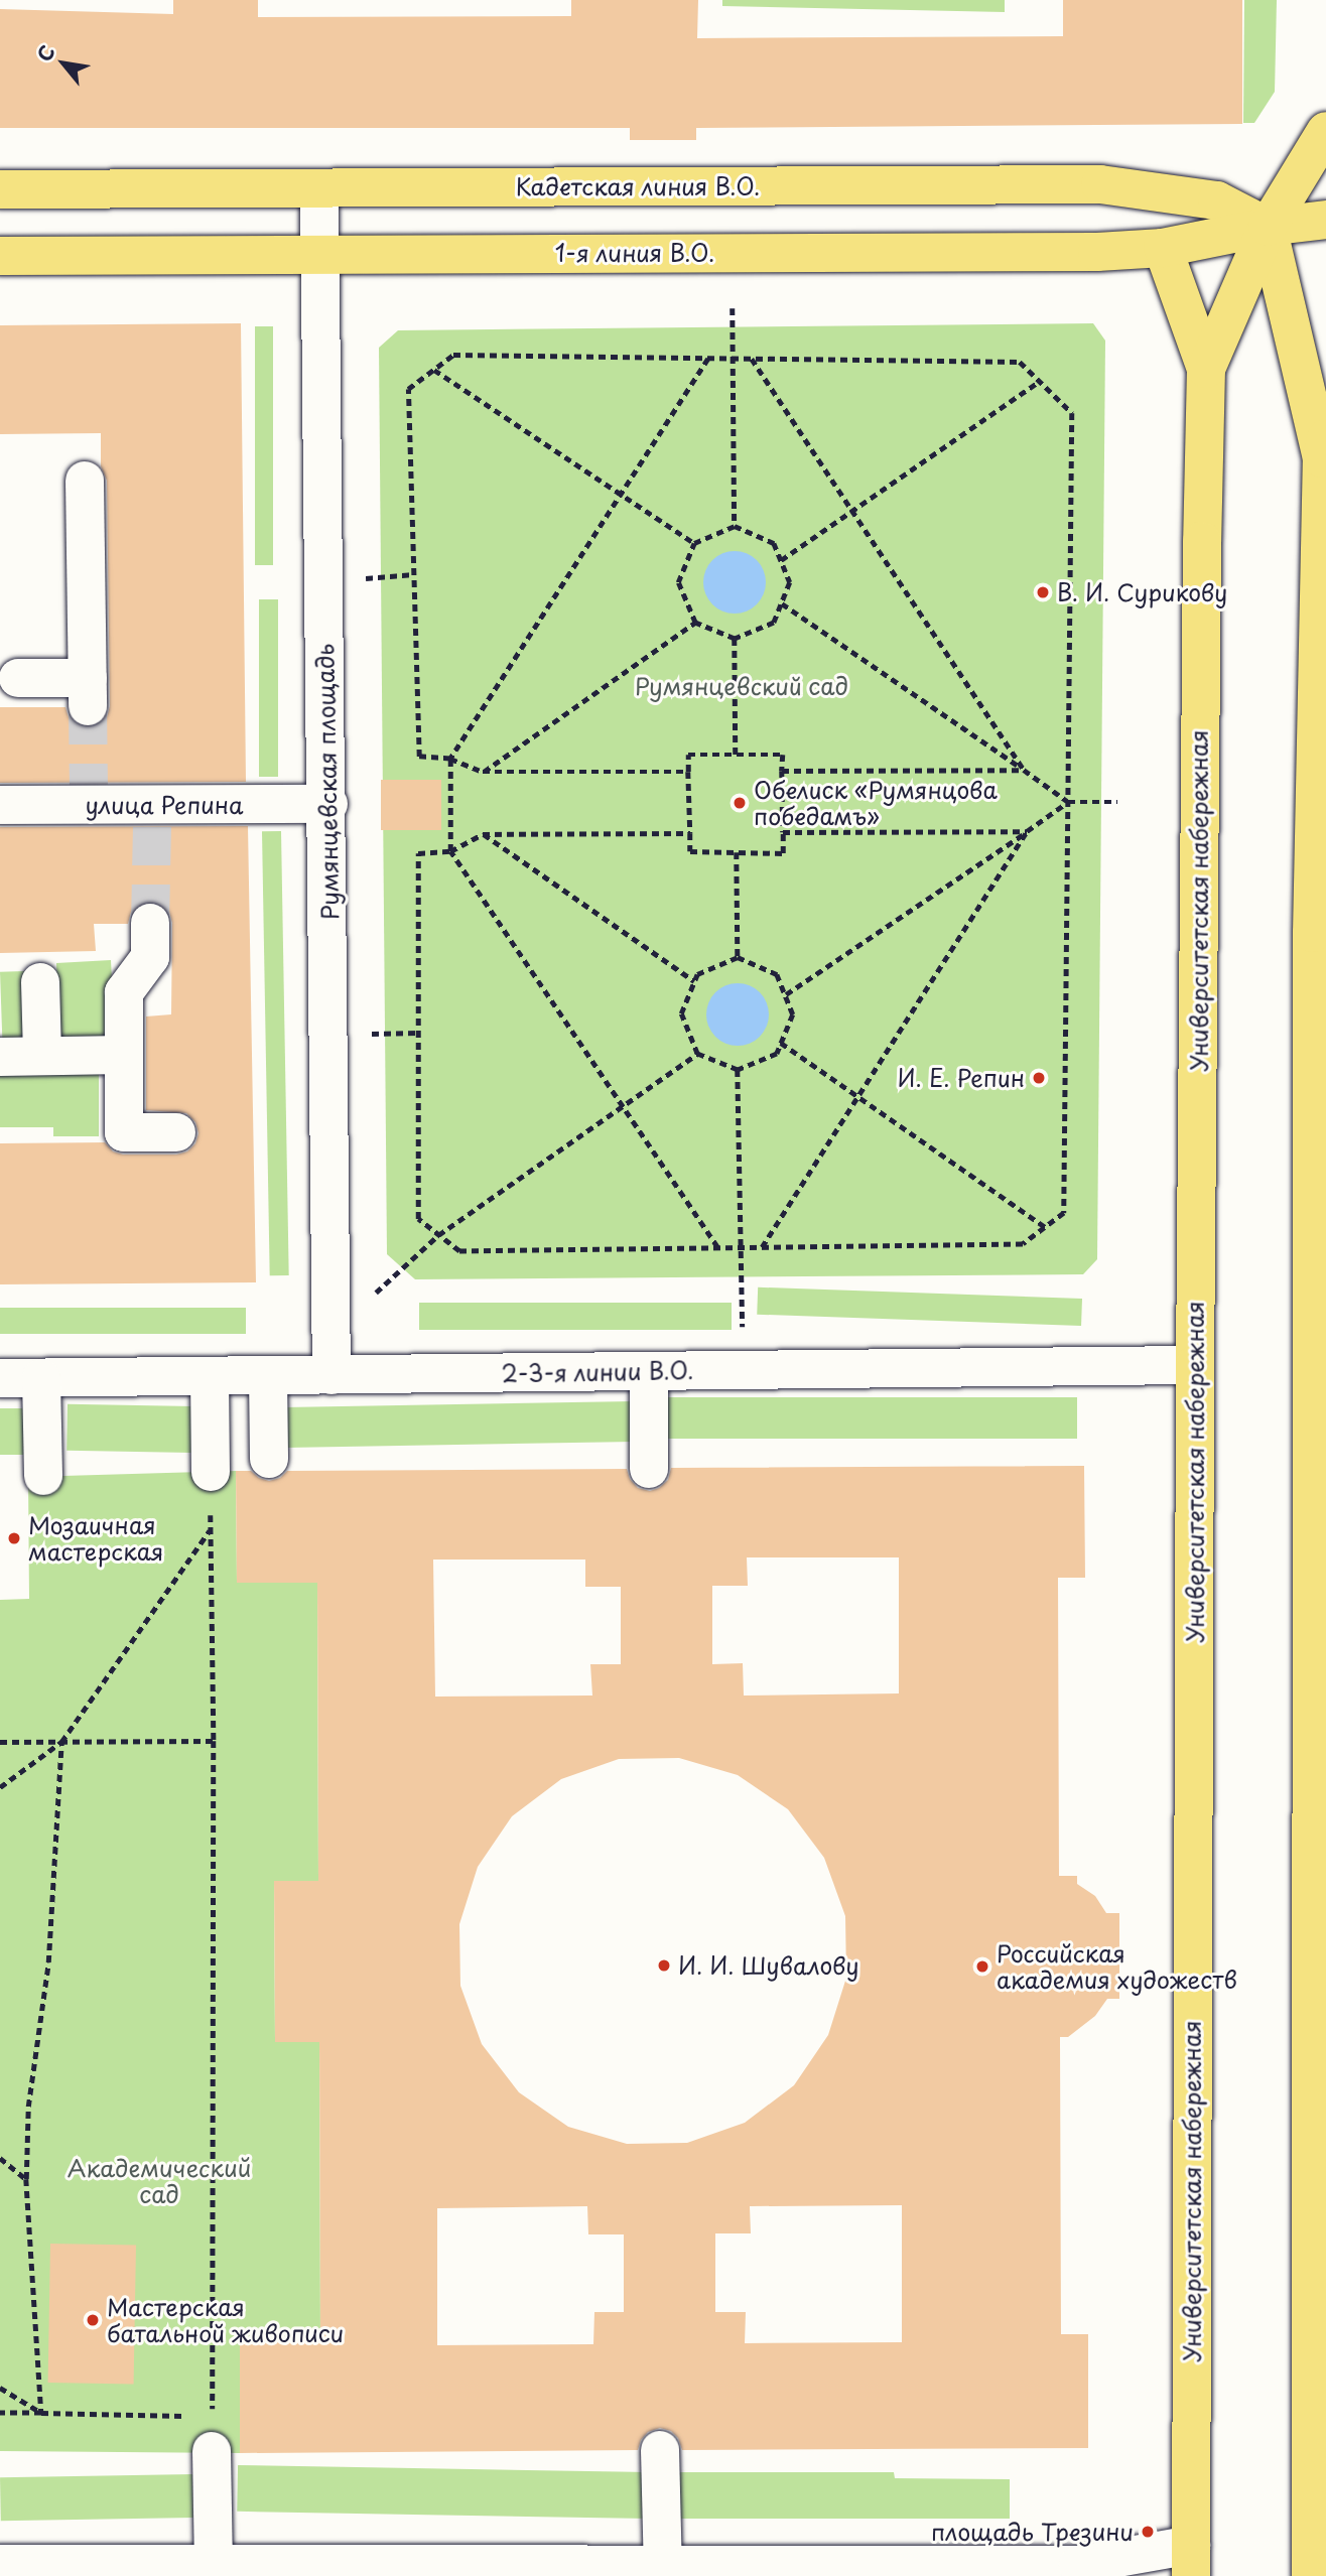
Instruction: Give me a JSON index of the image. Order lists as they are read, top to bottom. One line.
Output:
{"streets":{"main road":["Кадетская линия В.О.","1-я линия В.О.","Университетская набережная"],"street":["Румянцевская площадь","улица Репина","2-3-я линии В.О."]},"crossings":[["Кадетская линия В.О.","1-я линия В.О."],["Кадетская линия В.О.","Румянцевская площадь"],["Кадетская линия В.О.","Университетская набережная"],["1-я линия В.О.","Румянцевская площадь"],["1-я линия В.О.","Университетская набережная"],["Румянцевская площадь","улица Репина"],["Румянцевская площадь","2-3-я линии В.О."],["Университетская набережная","2-3-я линии В.О."]],"parks":["Румянцевский сад","Академический сад"],"places":["В. И. Сурикову","Обелиск «Румянцова победамъ»","И. Е. Репин","Мозаичная мастерская","И. И. Шувалову","Российская академия художеств","Мастерская батальной живописи","площадь Трезини"],"north":"top left"}
